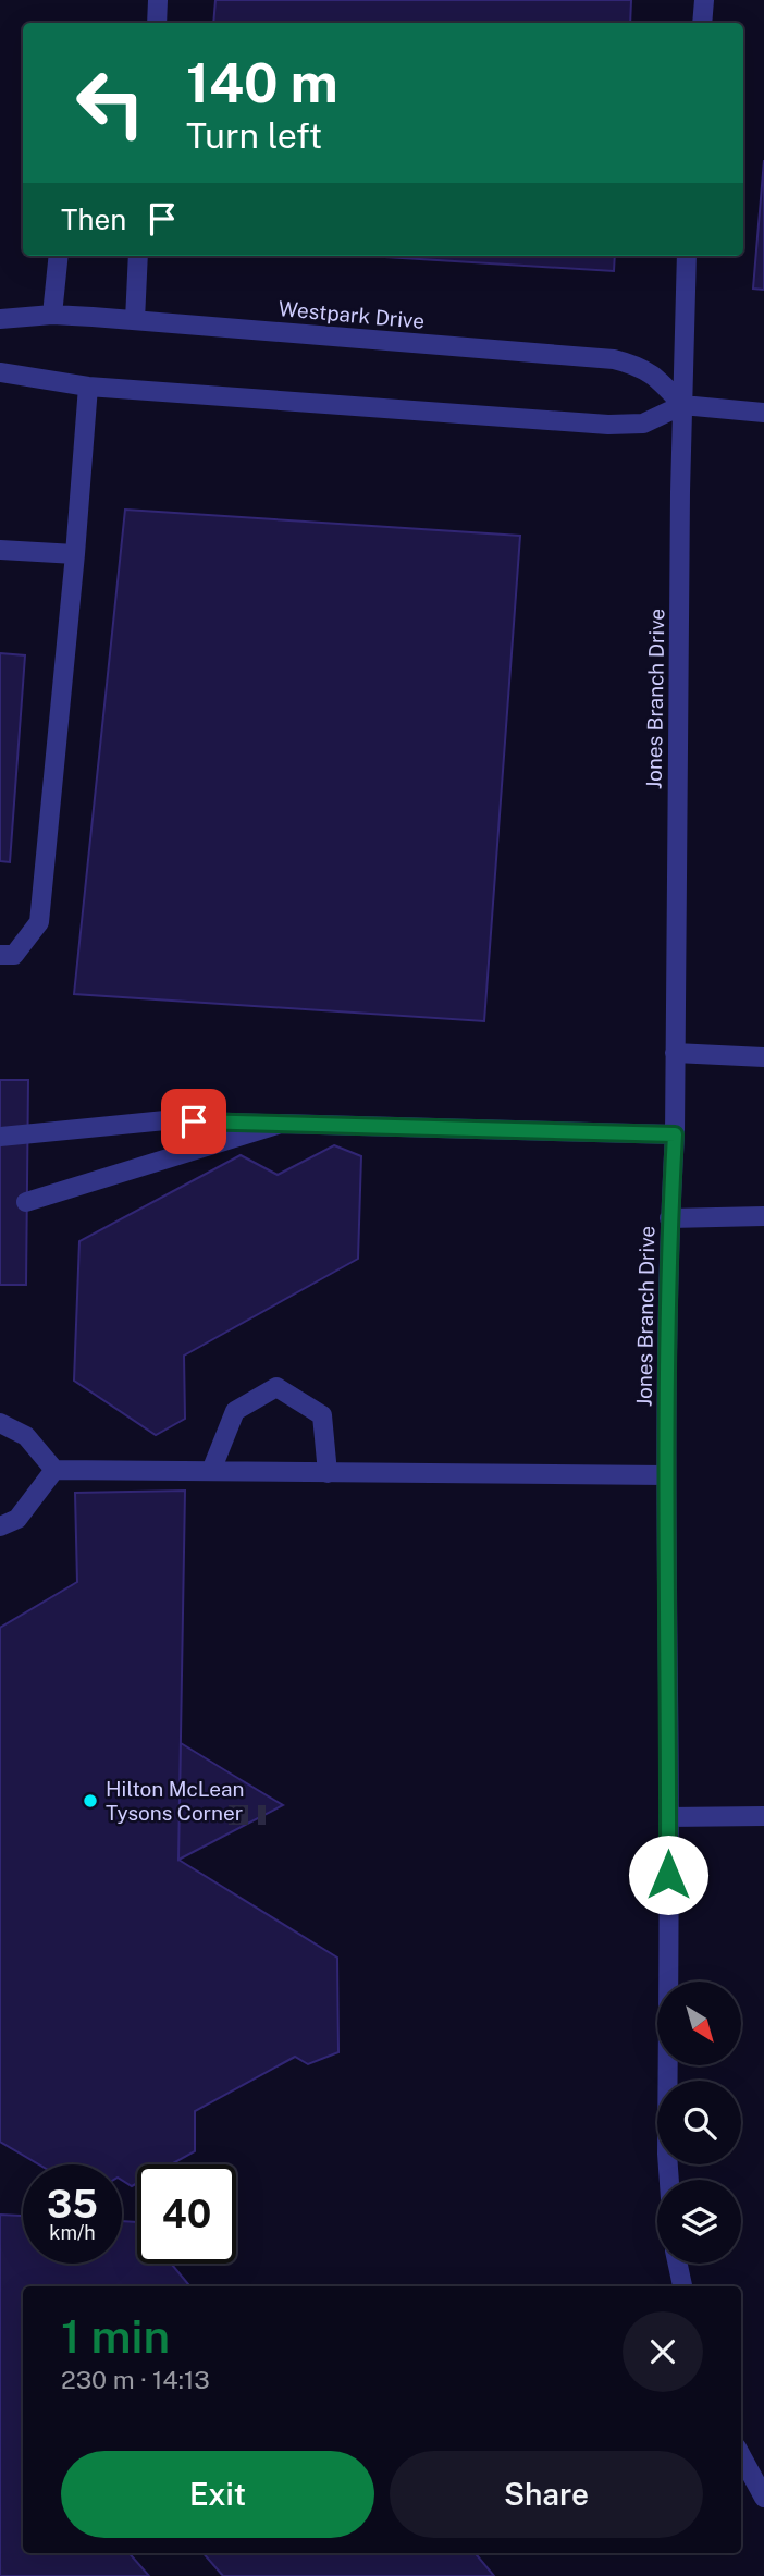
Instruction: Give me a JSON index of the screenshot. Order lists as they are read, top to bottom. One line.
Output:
{"streets":{"street":["Westpark Drive","Jones Branch Drive"]},"crossings":[["Westpark Drive","Jones Branch Drive"]],"places":["Hilton McLean Tysons Corner"],"north":"bottom right","page":{"turn":["140 m","Turn left"],"then":"Then","speed":"35 km/h","limit":"40","heading":["1 min","230 m · 14:13"],"buttons":["Exit","Share"]}}
